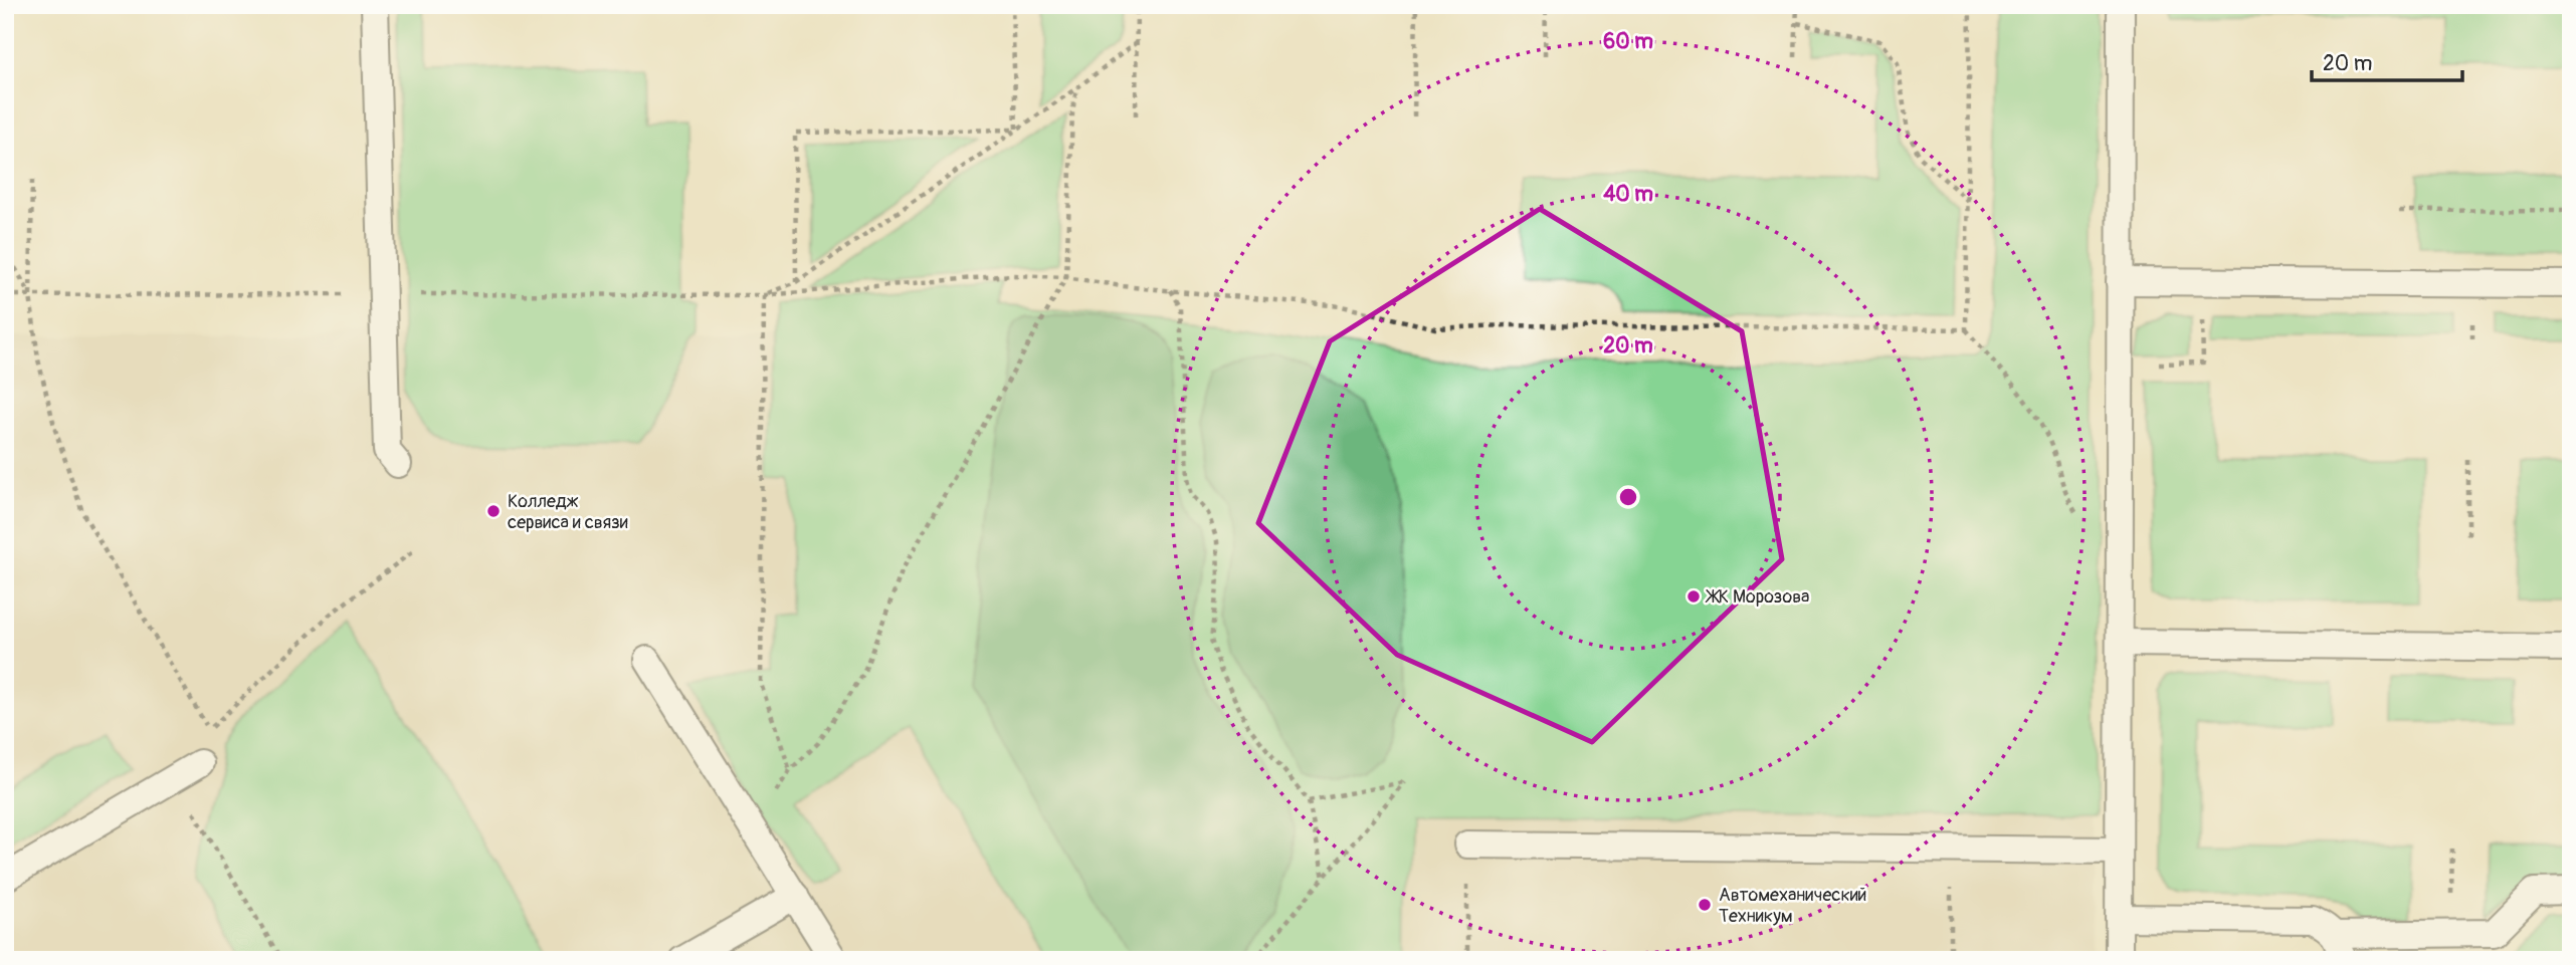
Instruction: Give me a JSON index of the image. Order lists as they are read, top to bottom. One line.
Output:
{"places":["Колледж сервиса и связи","ЖК Морозова","Автомеханический Техникум"],"scale_bar":"20 m","rings":["60 m","40 m","20 m"]}
